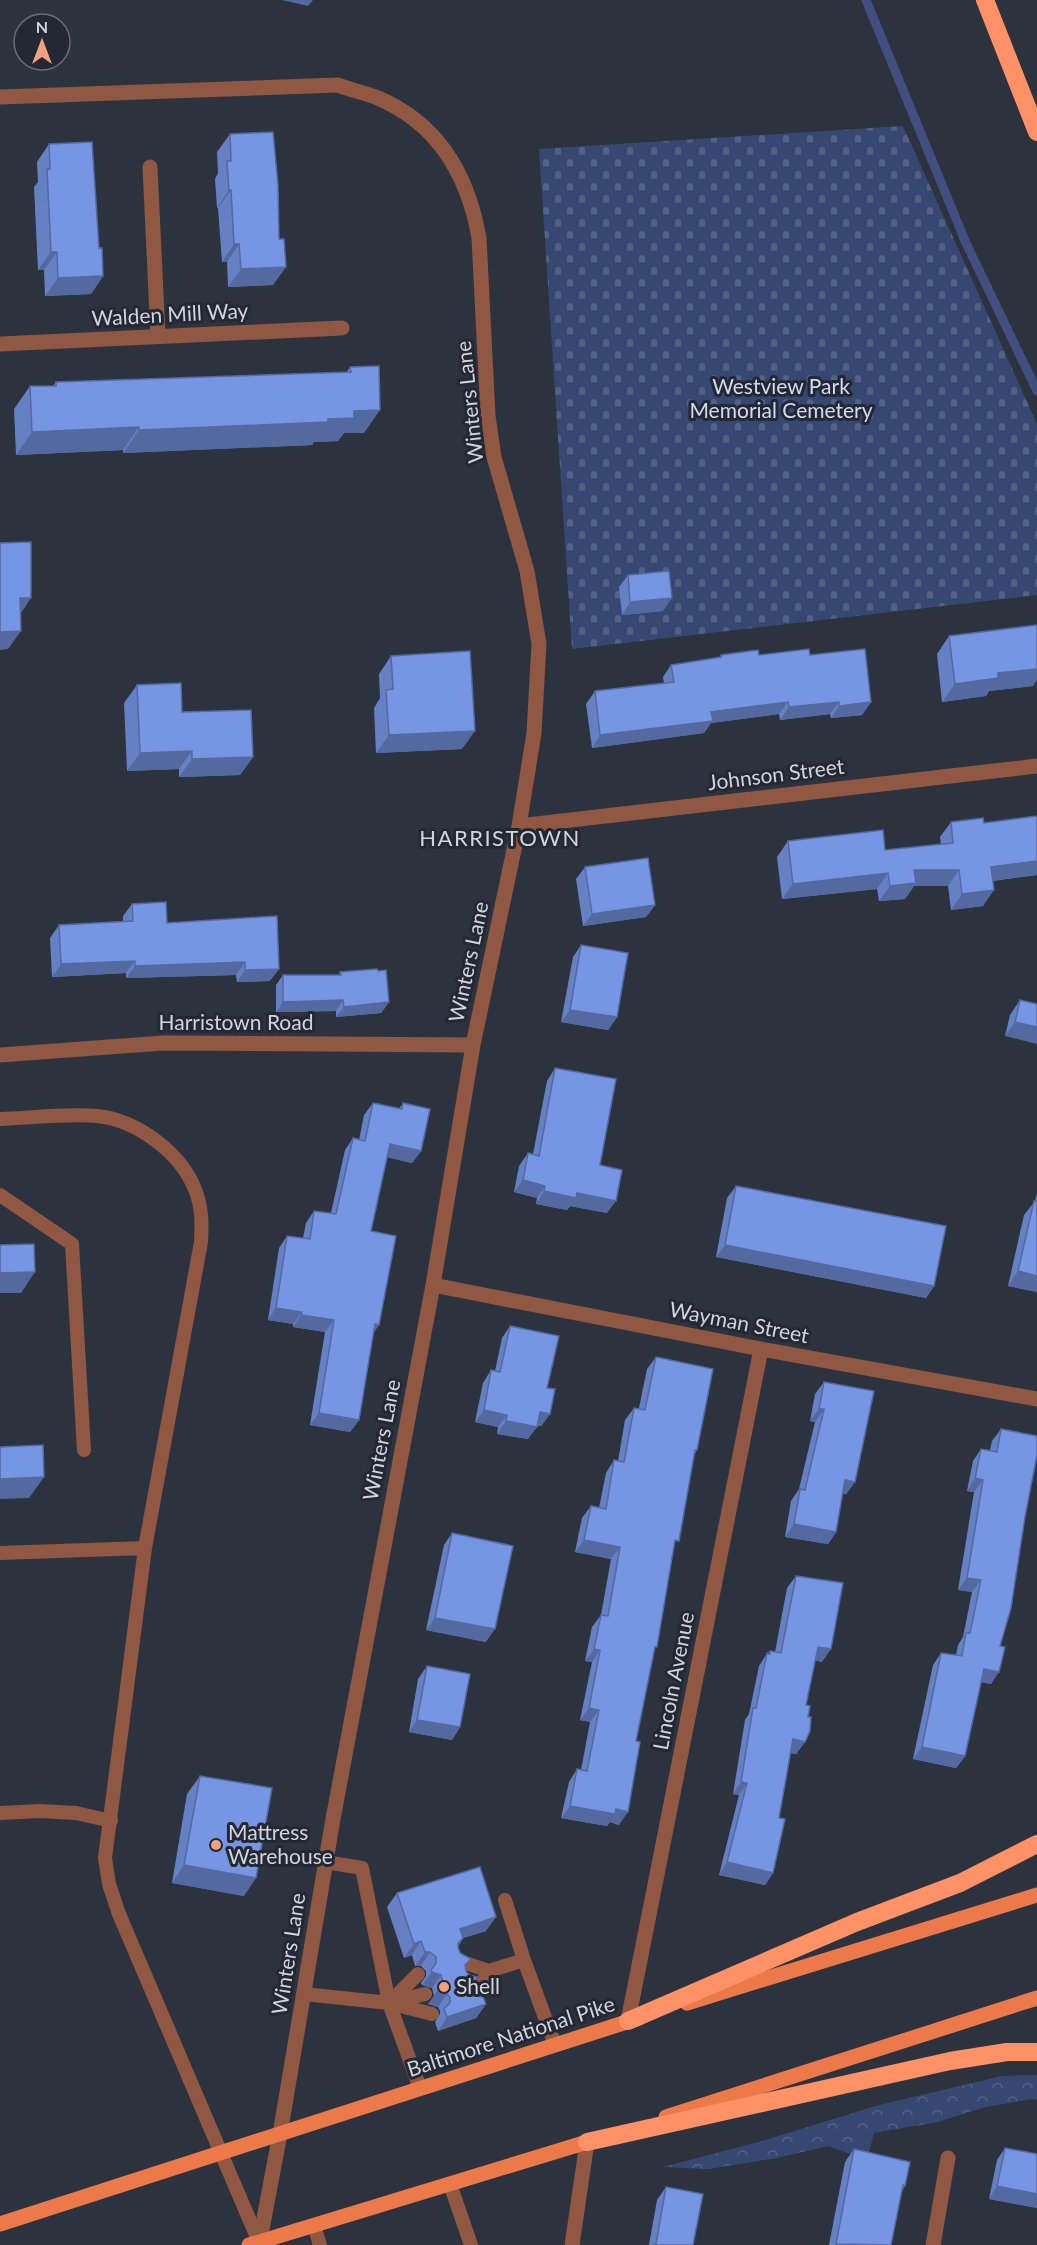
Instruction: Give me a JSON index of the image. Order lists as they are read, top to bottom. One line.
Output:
{"streets":{"main road":["Baltimore National Pike"],"street":["Walden Mill Way","Winters Lane","Johnson Street","Harristown Road","Wayman Street","Lincoln Avenue"]},"crossings":[["Winters Lane","Johnson Street"],["Winters Lane","Harristown Road"],["Winters Lane","Wayman Street"],["Winters Lane","Baltimore National Pike"],["Wayman Street","Lincoln Avenue"],["Lincoln Avenue","Baltimore National Pike"]],"districts":["HARRISTOWN"],"parks":["Westview Park Memorial Cemetery"],"places":["Mattress Warehouse","Shell"],"north":"top"}
